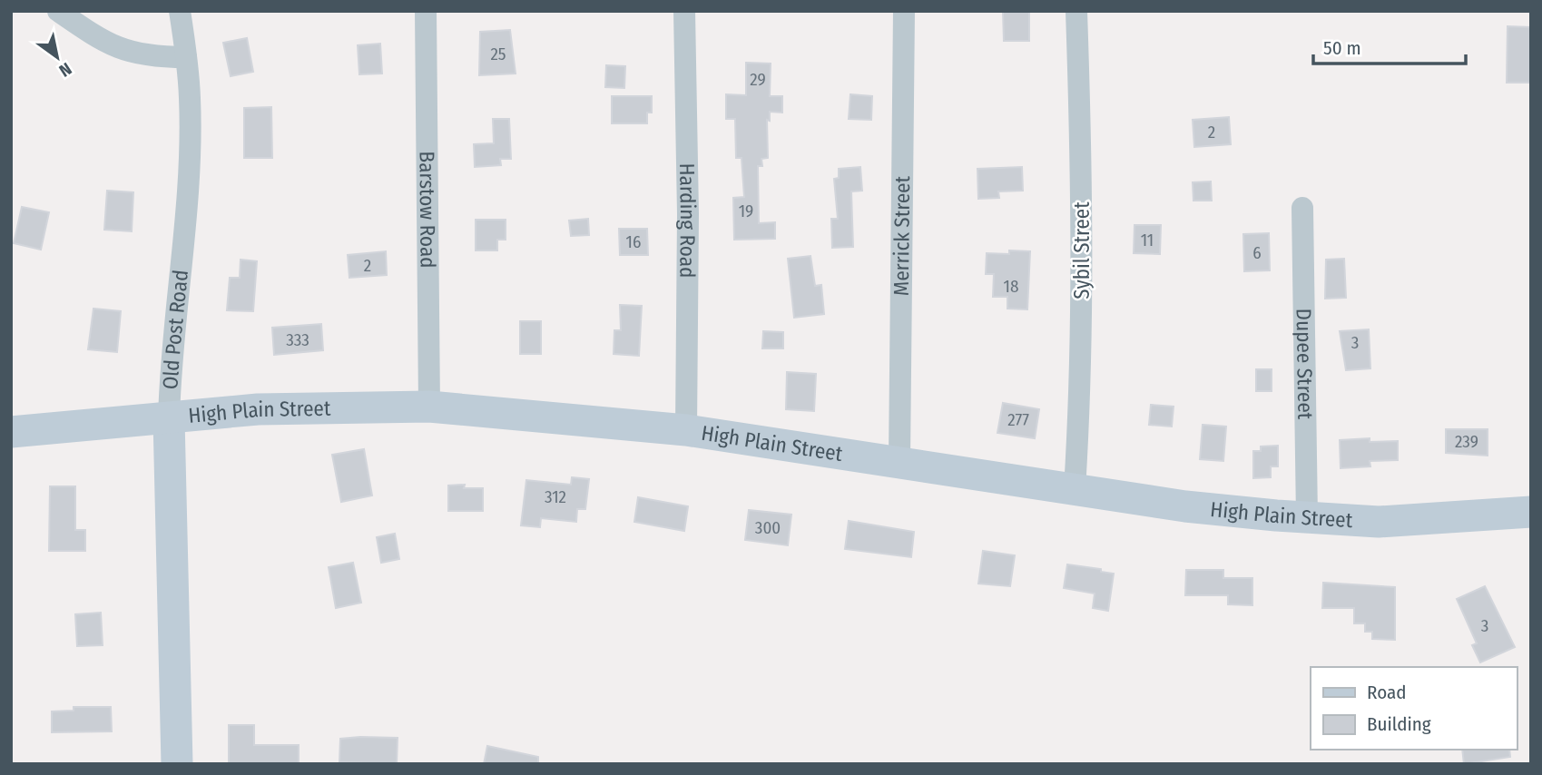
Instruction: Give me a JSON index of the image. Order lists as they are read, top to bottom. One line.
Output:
{"streets":{"main road":["Old Post Road","High Plain Street"],"street":["Barstow Road","Harding Road","Merrick Street","Sybil Street","Dupee Street"]},"crossings":[["Barstow Road","High Plain Street"],["Harding Road","High Plain Street"],["Merrick Street","High Plain Street"],["Sybil Street","High Plain Street"],["Old Post Road","High Plain Street"],["Dupee Street","High Plain Street"]],"house_numbers":["25","29","2","19","11","16","6","2","18","333","3","277","239","312","300","3"],"legend":["Road","Building"],"scale_bar":"50 m","north":"bottom right"}
